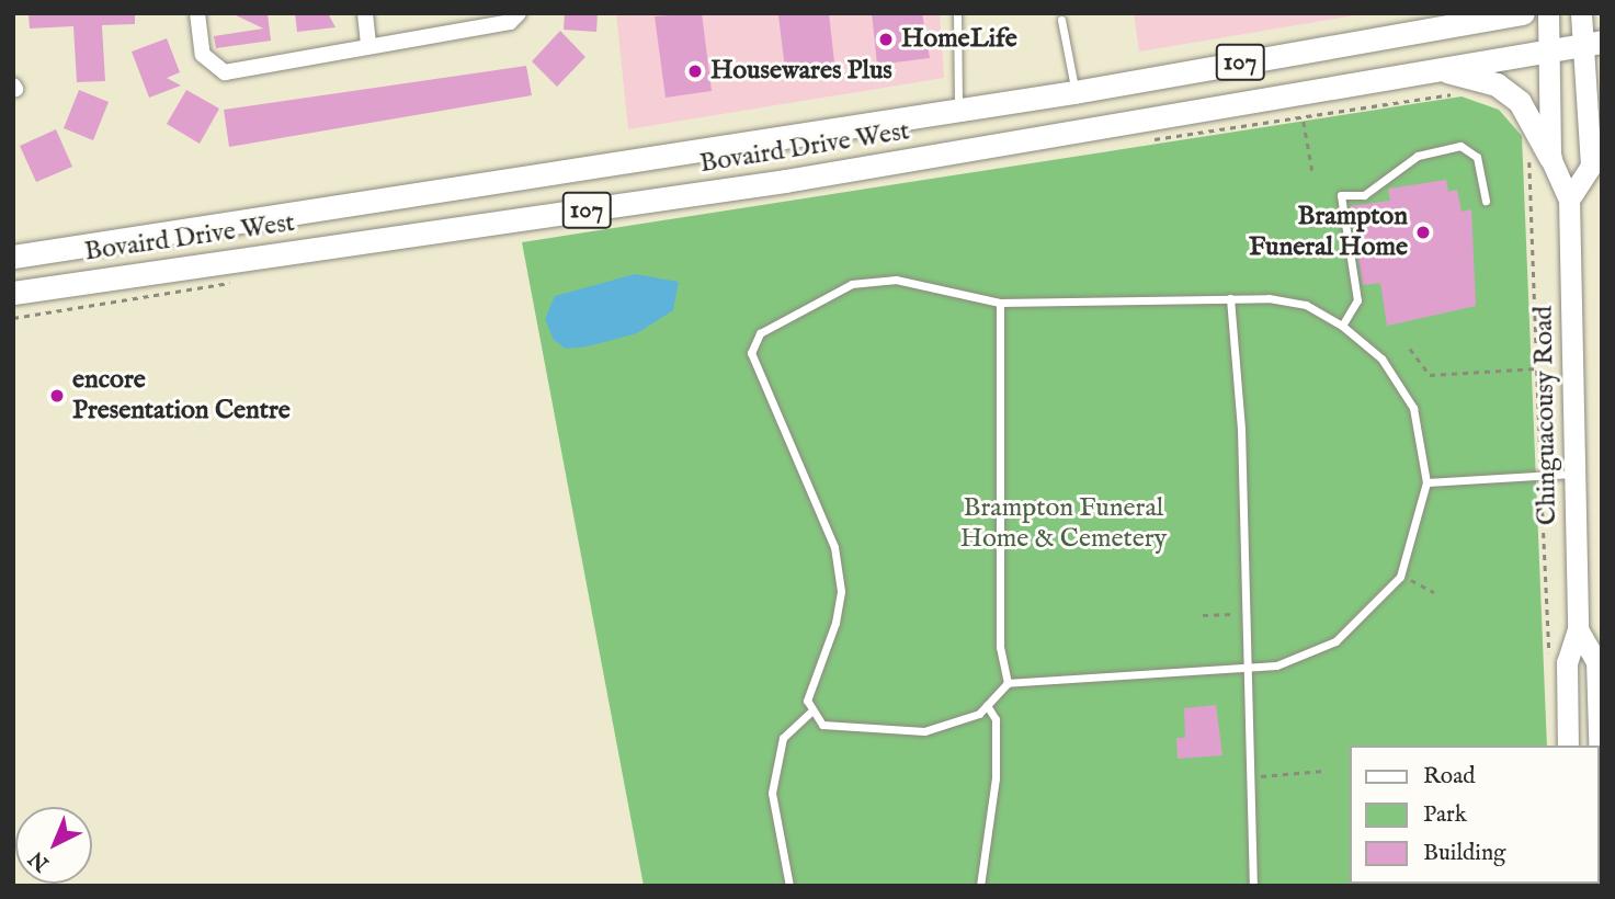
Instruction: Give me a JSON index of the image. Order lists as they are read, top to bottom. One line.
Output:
{"streets":{"main road":["107","Bovaird Drive West","Chinguacousy Road"]},"crossings":[["Bovaird Drive West","Chinguacousy Road"]],"parks":["Brampton Funeral Home & Cemetery"],"places":["HomeLife","Housewares Plus","Brampton Funeral Home","encore Presentation Centre"],"legend":["Road","Park","Building"],"north":"bottom left"}
